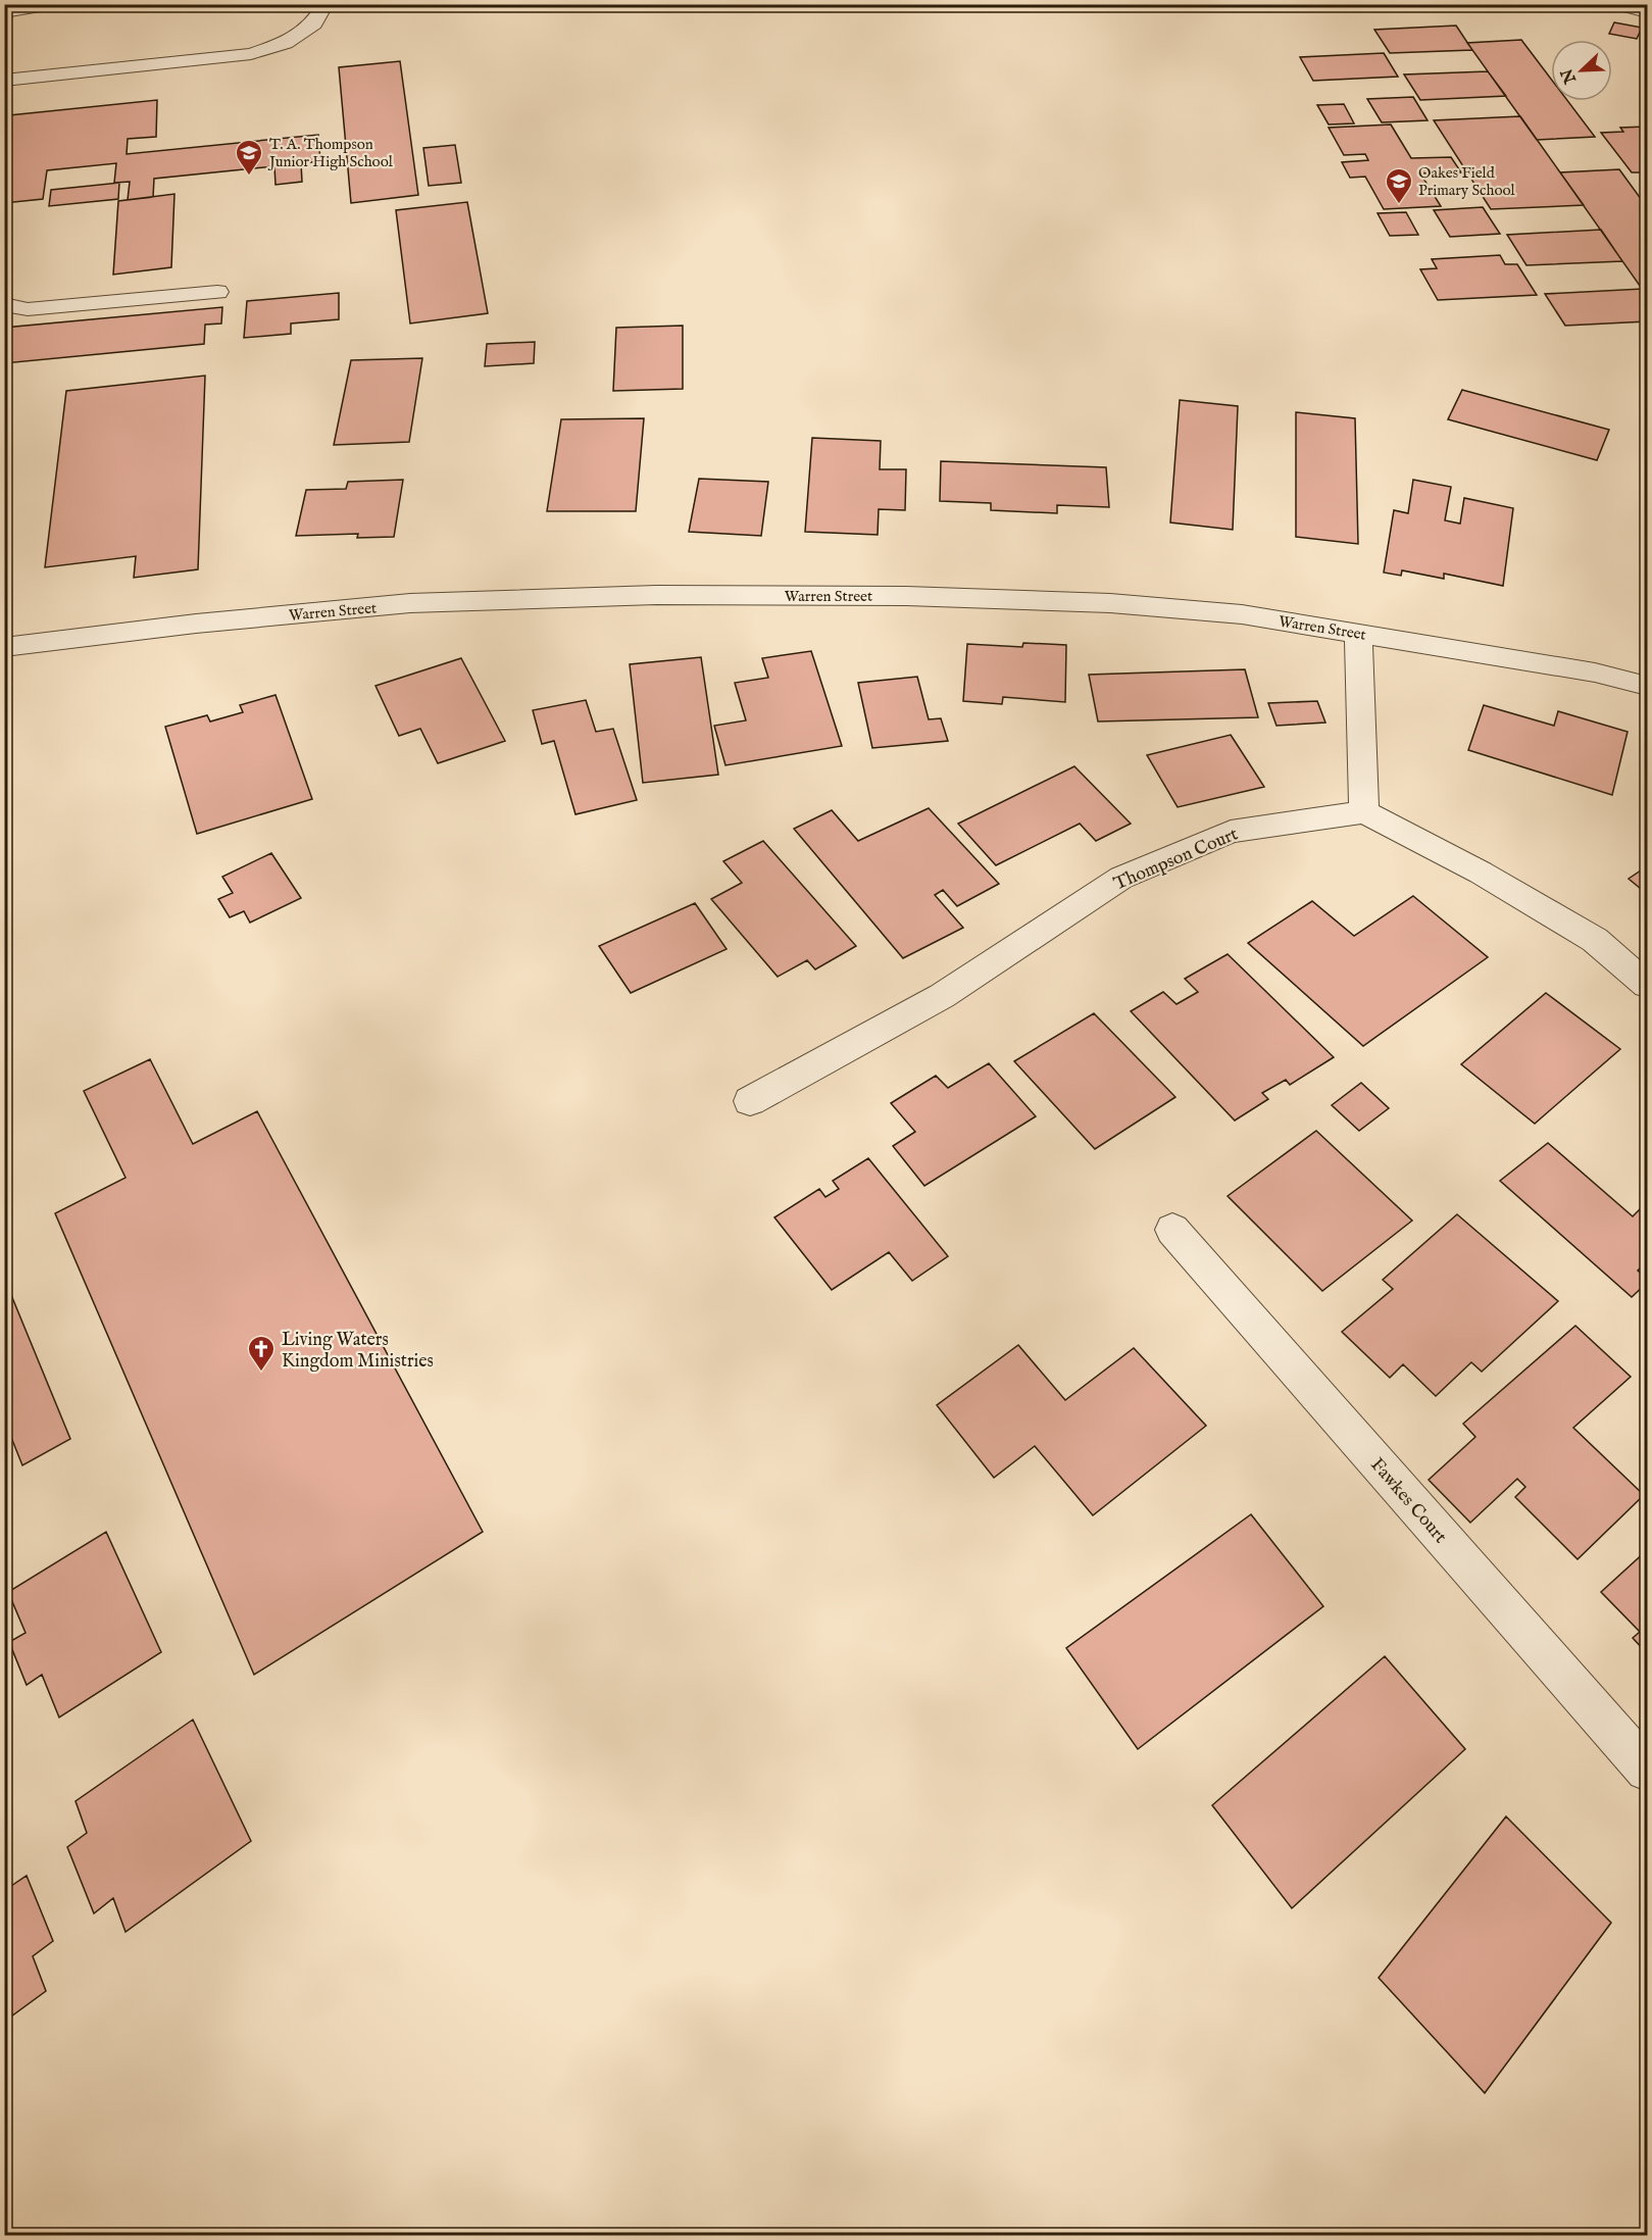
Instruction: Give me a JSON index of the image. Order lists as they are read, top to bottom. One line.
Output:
{"streets":{"street":["Warren Street","Thompson Court","Fawkes Court"]},"places":{"school or university":["T. A. Thompson Junior High School","Oakes Field Primary School"],"church":["Living Waters Kingdom Ministries"]},"north":"bottom left"}
